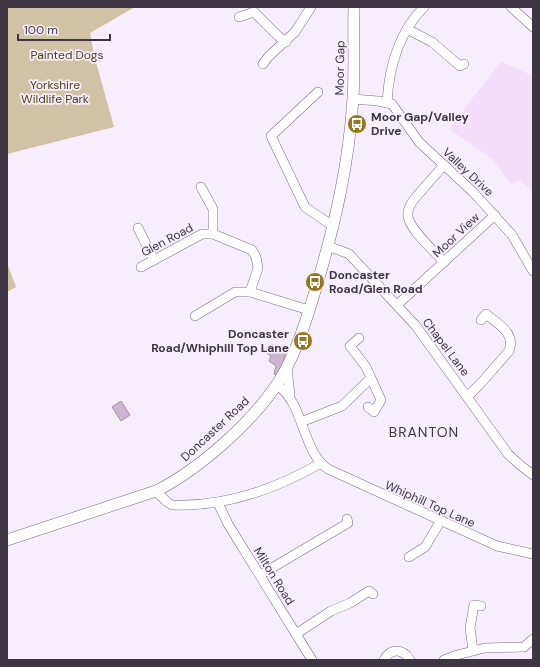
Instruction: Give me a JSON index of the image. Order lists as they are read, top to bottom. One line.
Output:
{"streets":{"main road":["Moor Gap","Doncaster Road"],"street":["Valley Drive","Moor View","Glen Road","Chapel Lane","Whiphill Top Lane","Milton Road"]},"crossings":[["Moor Gap","Doncaster Road"],["Valley Drive","Moor View"],["Moor View","Chapel Lane"],["Chapel Lane","Doncaster Road"]],"districts":["BRANTON"],"parks":["Painted Dogs","Yorkshire Wildlife Park"],"places":{"bus stop":["Moor Gap/Valley Drive","Doncaster Road/Glen Road","Doncaster Road/Whiphill Top Lane"]},"scale_bar":"100 m"}
